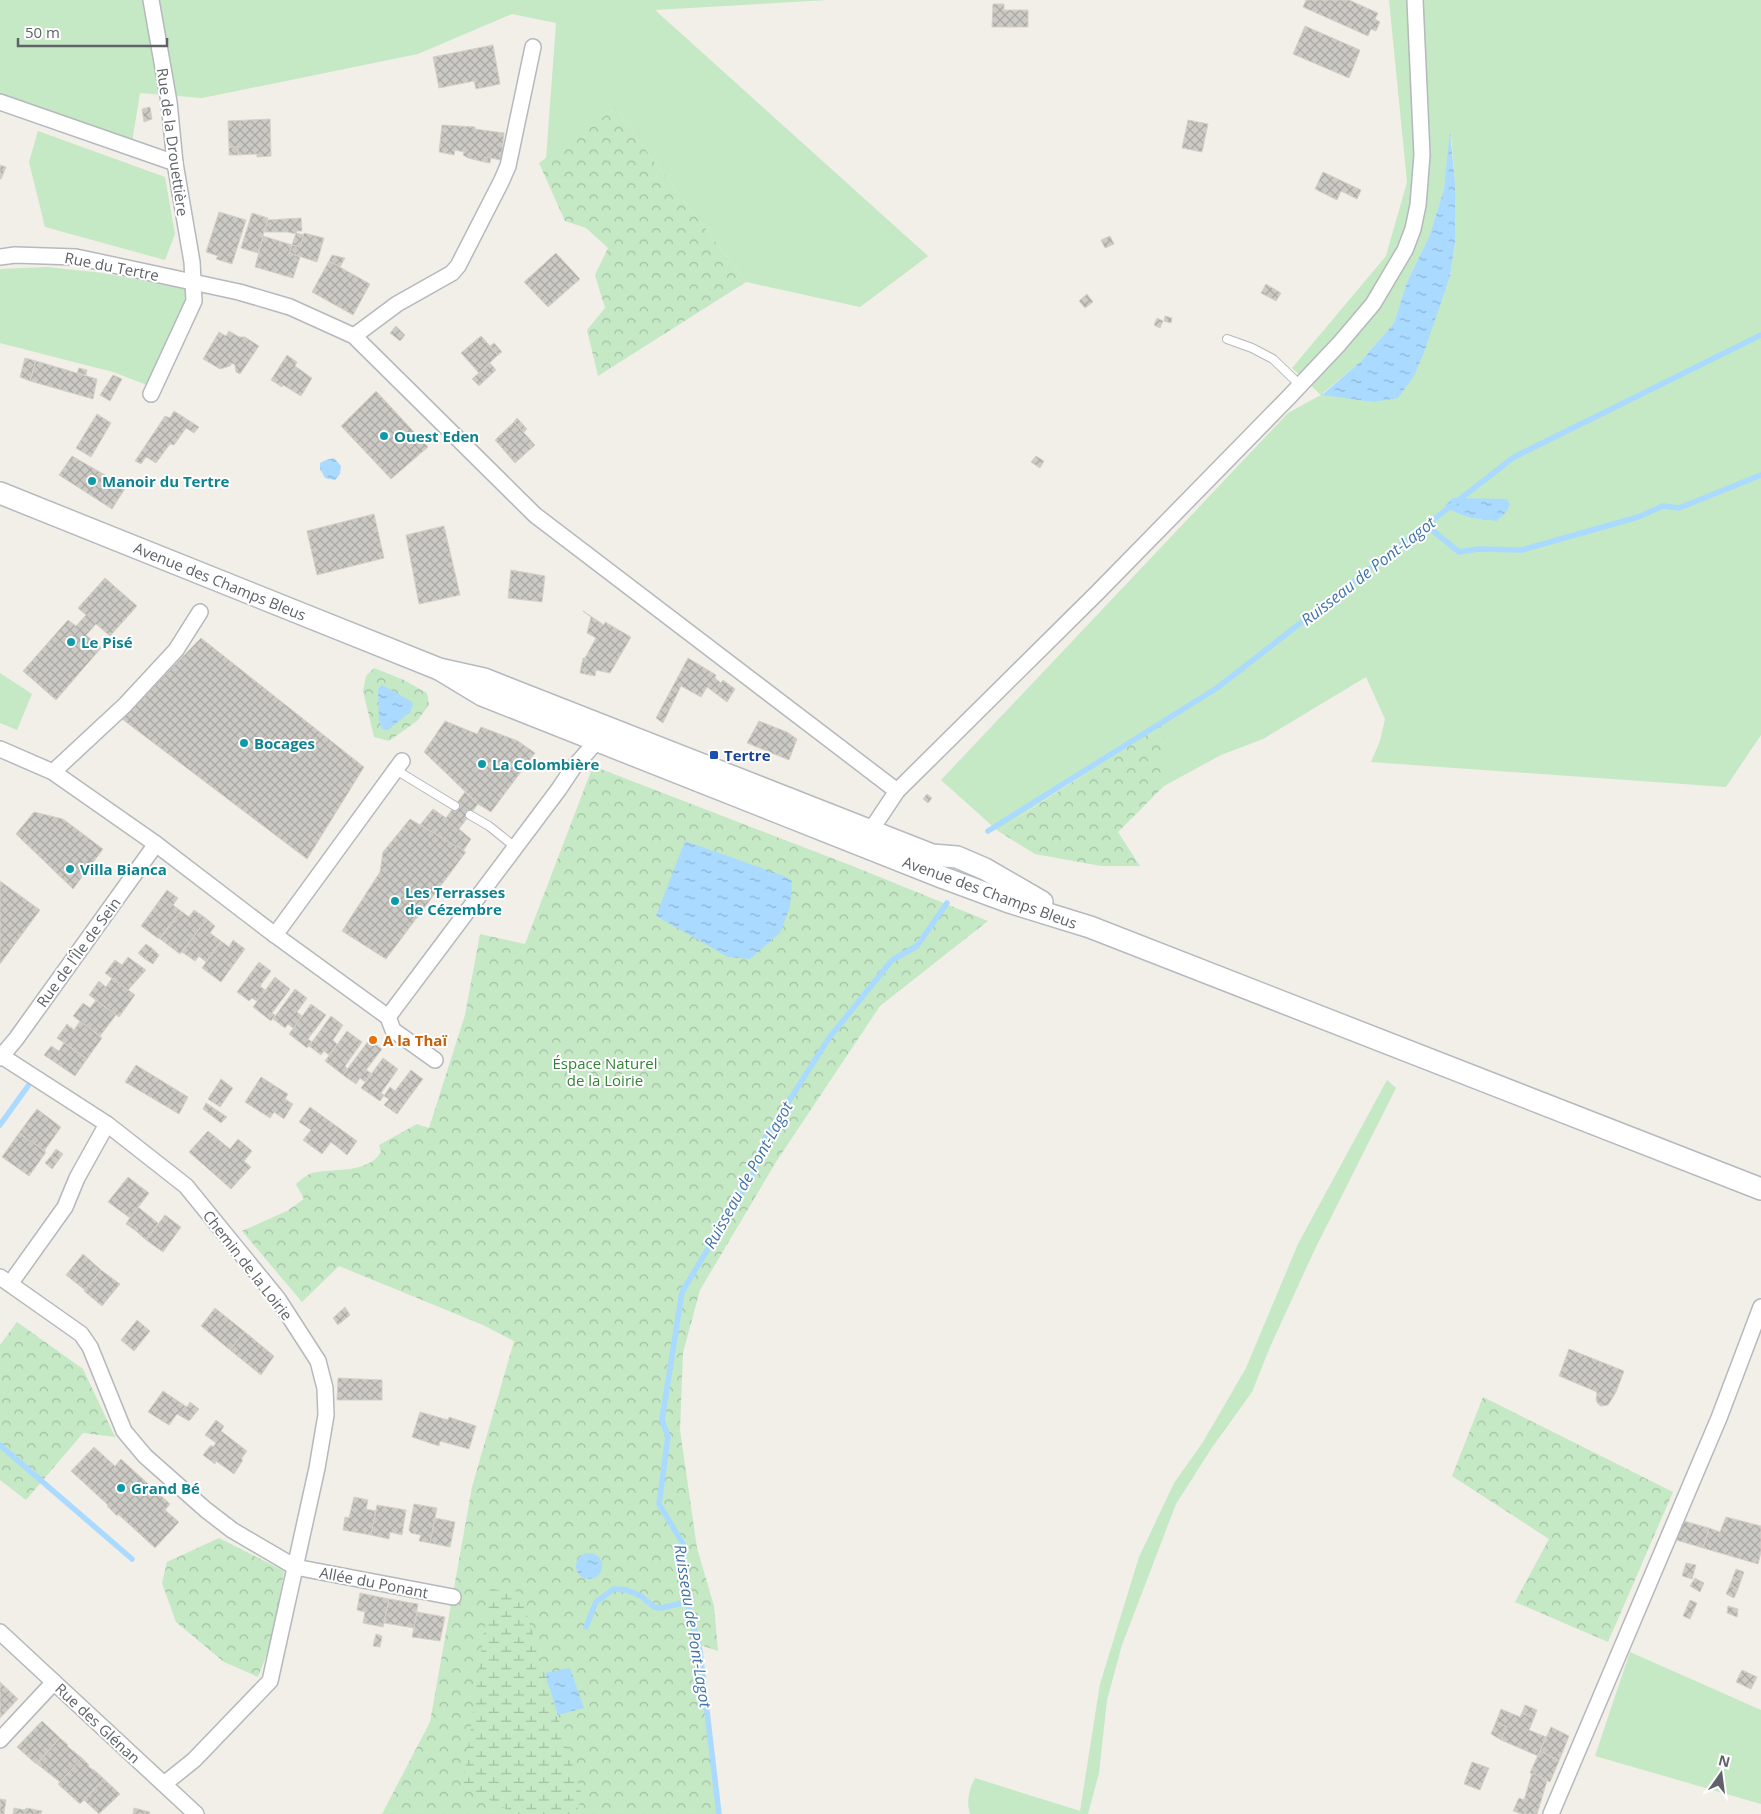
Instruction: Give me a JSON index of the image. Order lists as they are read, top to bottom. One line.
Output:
{"streets":{"main road":["Avenue des Champs Bleus"],"street":["Rue de la Drouettière","Rue du Tertre","Rue de l'Île de Sein","Chemin de la Loirie","Allée du Ponant","Rue des Glénan"]},"crossings":[["Rue de la Drouettière","Rue du Tertre"],["Rue de l'Île de Sein","Chemin de la Loirie"],["Chemin de la Loirie","Allée du Ponant"],["Chemin de la Loirie","Rue des Glénan"]],"water":["Ruisseau de Pont-Lagot"],"parks":["Éspace Naturel de la Loirie"],"places":{"other":["Ouest Eden","Manoir du Tertre","Le Pisé","Bocages","La Colombière","Villa Bianca","Les Terrasses de Cézembre","A la Thaï","Grand Bé"],"transit":["Tertre"]},"scale_bar":"50 m","north":"top"}
